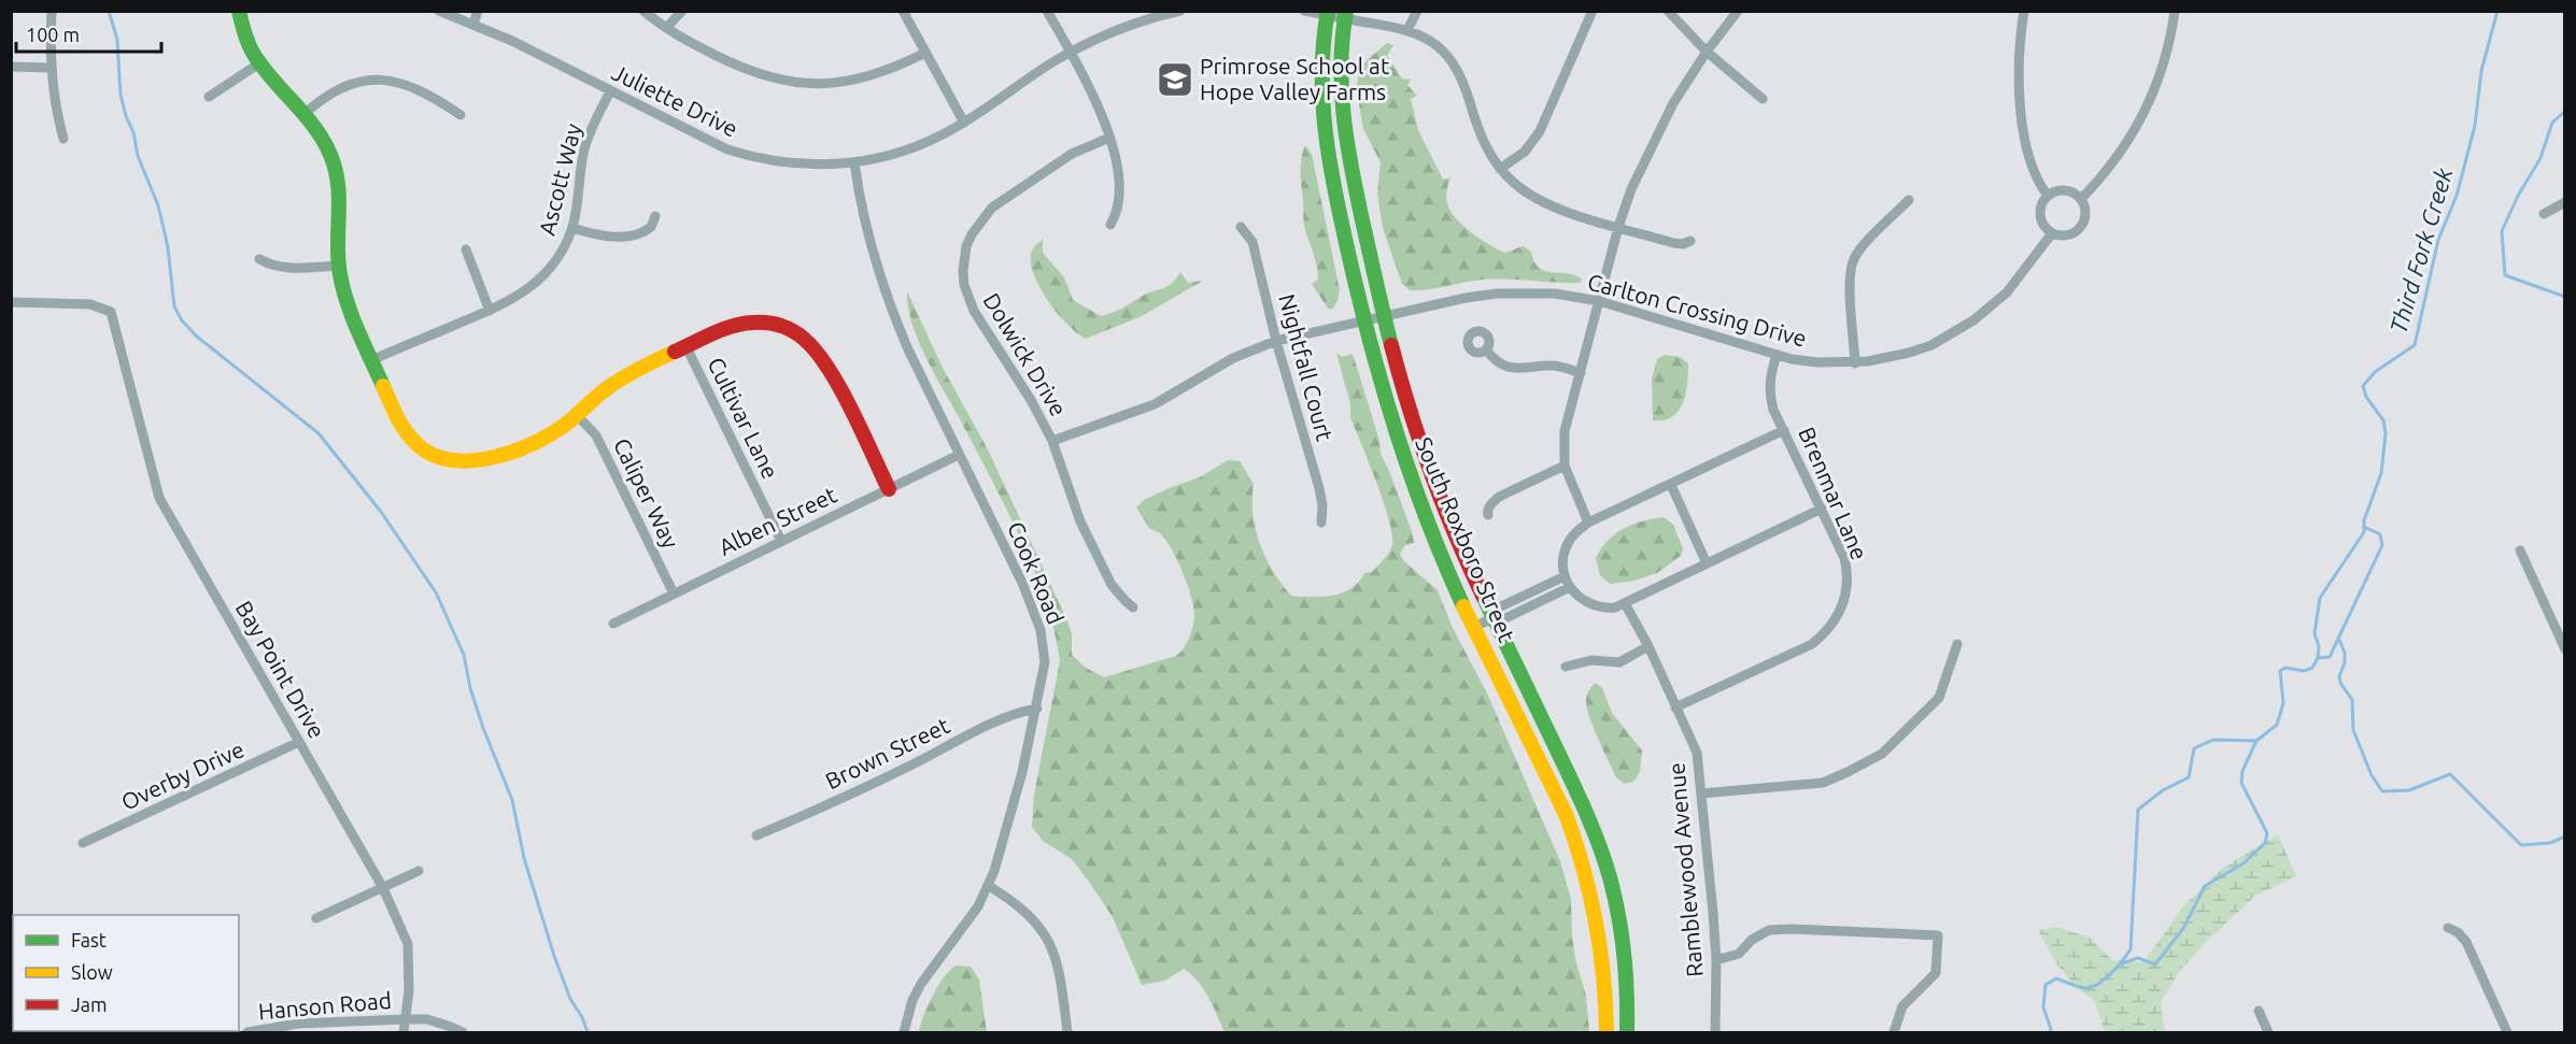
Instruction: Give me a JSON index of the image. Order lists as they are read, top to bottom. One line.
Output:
{"streets":{"street":["Juliette Drive","Ascott Way","Carlton Crossing Drive","Dolwick Drive","Nightfall Court","Cultivar Lane","Caliper Way","Brenmar Lane","Alben Street","South Roxboro Street","Cook Road","Bay Point Drive","Brown Street","Overby Drive","Ramblewood Avenue","Hanson Road"]},"crossings":[["Juliette Drive","Ascott Way"],["Juliette Drive","Cook Road"],["Carlton Crossing Drive","Dolwick Drive"],["Carlton Crossing Drive","Nightfall Court"],["Carlton Crossing Drive","Brenmar Lane"],["Carlton Crossing Drive","South Roxboro Street"],["Cultivar Lane","Alben Street"],["Caliper Way","Alben Street"],["Brenmar Lane","Ramblewood Avenue"],["Alben Street","Cook Road"],["Cook Road","Brown Street"],["Bay Point Drive","Overby Drive"],["Bay Point Drive","Hanson Road"]],"water":["Third Fork Creek"],"places":{"school or university":["Primrose School at Hope Valley Farms"]},"legend":["Fast","Slow","Jam"],"scale_bar":"100 m"}
